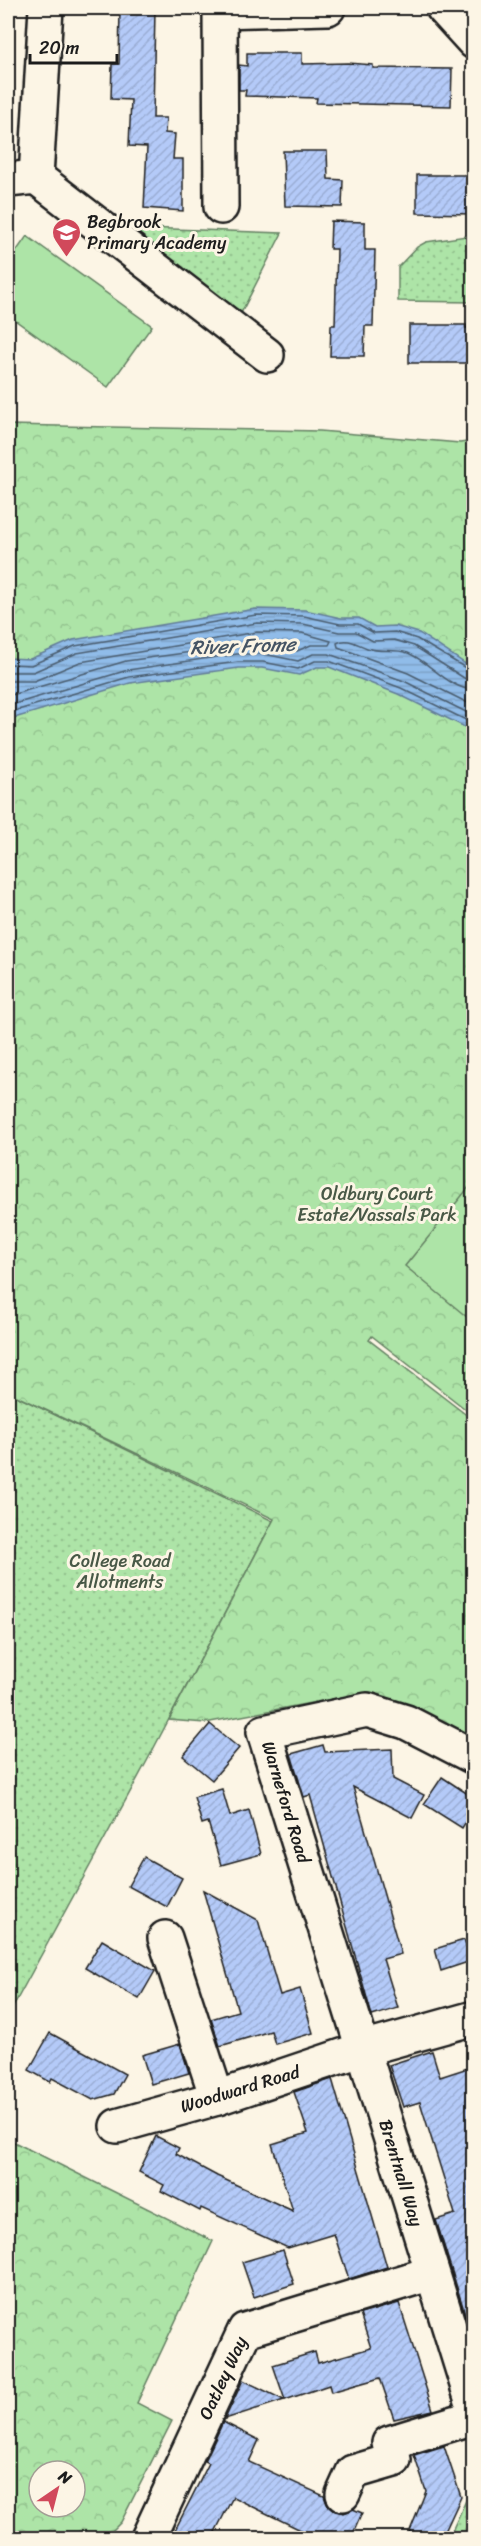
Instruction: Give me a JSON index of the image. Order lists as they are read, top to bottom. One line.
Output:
{"streets":{"street":["Warneford Road","Woodward Road","Brentnall Way","Oatley Way"]},"crossings":[["Warneford Road","Woodward Road"],["Warneford Road","Brentnall Way"],["Woodward Road","Brentnall Way"],["Brentnall Way","Oatley Way"]],"water":["River Frome"],"parks":["Oldbury Court Estate/Vassals Park","College Road Allotments"],"places":{"school or university":["Begbrook Primary Academy"]},"scale_bar":"20 m","north":"top right"}
